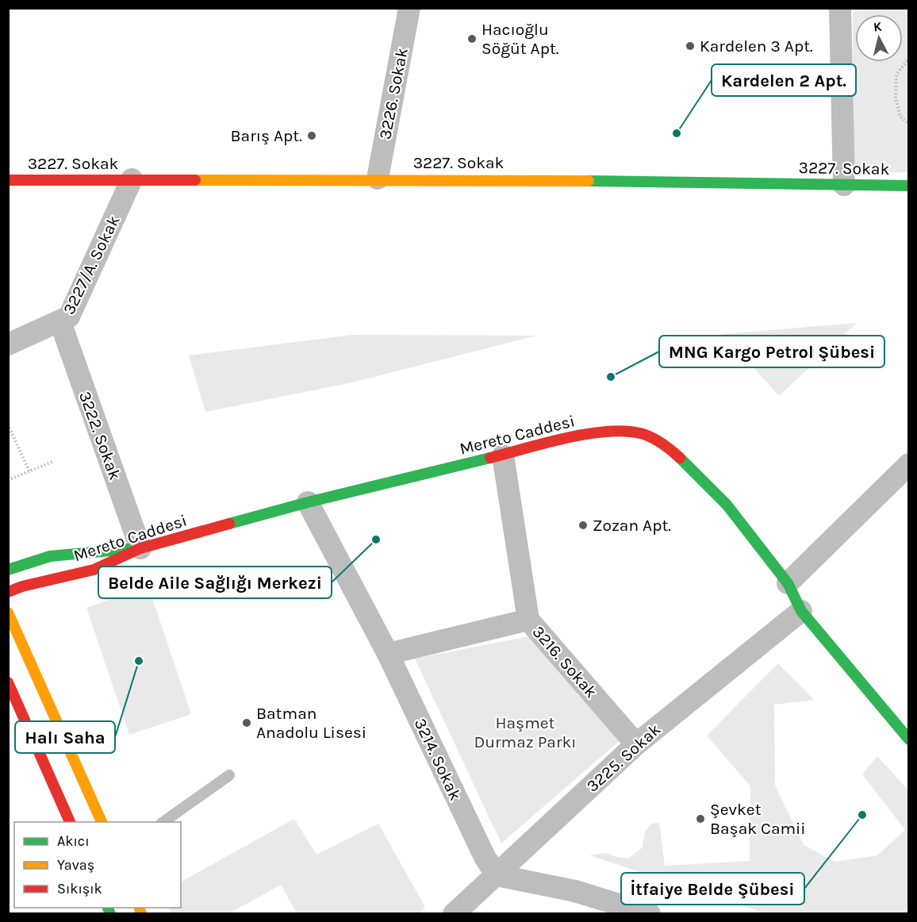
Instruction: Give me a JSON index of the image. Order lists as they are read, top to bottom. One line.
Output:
{"streets":{"street":["3226. Sokak","3227. Sokak","3227/A. Sokak","Mereto Caddesi","3222. Sokak","3216. Sokak","3225. Sokak","3214. Sokak"]},"crossings":[["3226. Sokak","3227. Sokak"],["3227. Sokak","3227/A. Sokak"],["3227/A. Sokak","3222. Sokak"],["Mereto Caddesi","3222. Sokak"],["Mereto Caddesi","3216. Sokak"],["Mereto Caddesi","3225. Sokak"],["Mereto Caddesi","3214. Sokak"],["3216. Sokak","3225. Sokak"],["3225. Sokak","3214. Sokak"]],"parks":["Haşmet Durmaz Parkı"],"places":["Hacıoğlu Söğüt Apt.","Kardelen 3 Apt.","Kardelen 2 Apt.","Barış Apt.","MNG Kargo Petrol Şübesi","Zozan Apt.","Belde Aile Sağlığı Merkezi","Halı Saha","Batman Anadolu Lisesi","İtfaiye Belde Şübesi","Şevket Başak Camii"],"legend":["Akıcı","Yavaş","Sıkışık"],"north":"top"}
